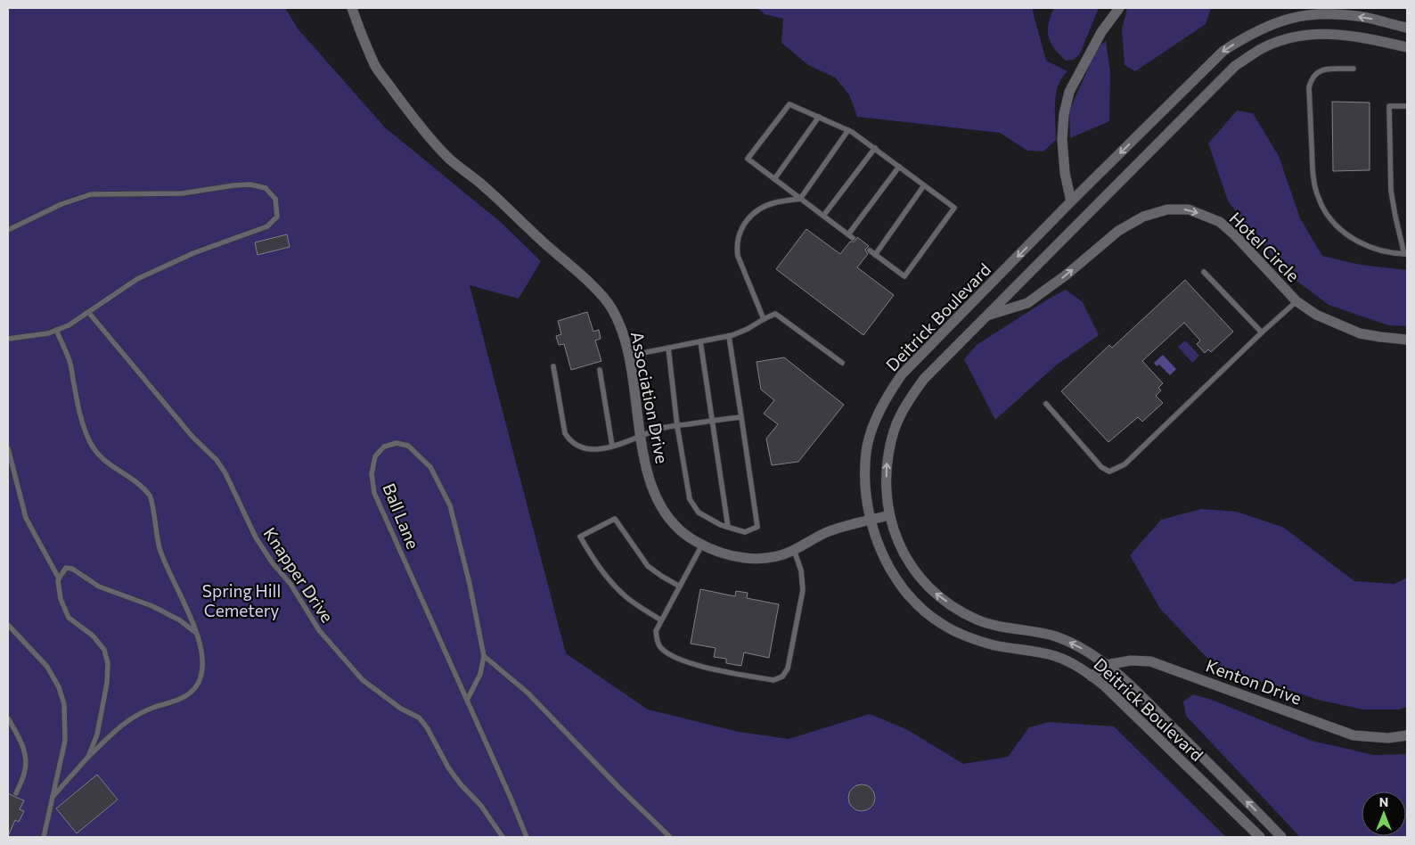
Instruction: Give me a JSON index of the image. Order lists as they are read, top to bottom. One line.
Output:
{"streets":{"street":["Hotel Circle","Deitrick Boulevard","Association Drive","Kenton Drive"],"lane":["Ball Lane","Knapper Drive"]},"crossings":[["Hotel Circle","Deitrick Boulevard"],["Deitrick Boulevard","Association Drive"],["Deitrick Boulevard","Kenton Drive"]],"one_way":["Hotel Circle"],"parks":["Spring Hill Cemetery"],"north":"top"}
